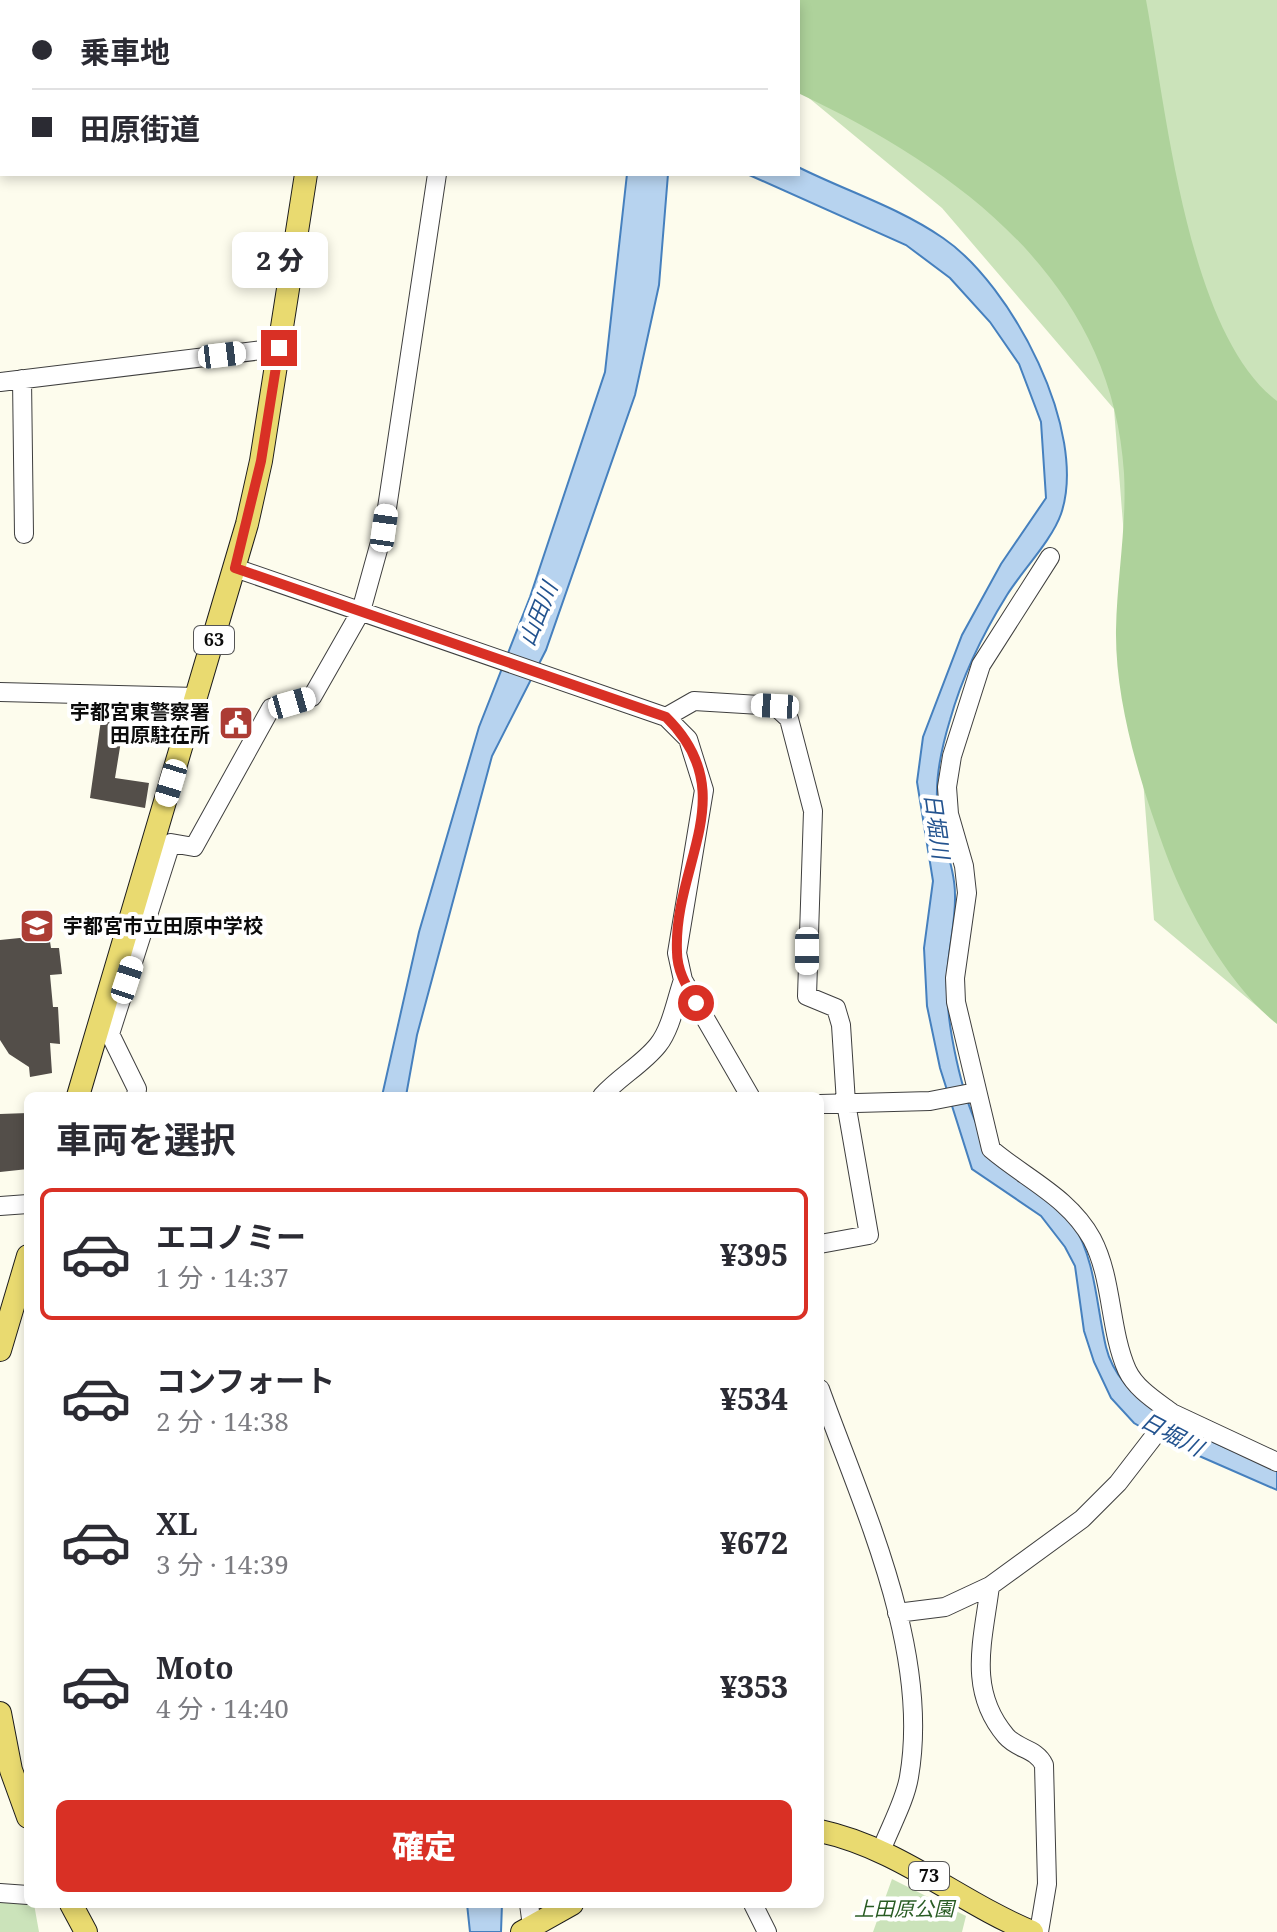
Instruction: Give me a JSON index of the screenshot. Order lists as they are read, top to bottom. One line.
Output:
{"streets":{"main road":["63","73"]},"water":["山田川","日堀川"],"parks":["上田原公園"],"places":{"public building":["宇都宮東警察署 田原駐在所"],"school or university":["宇都宮市立田原中学校"]},"page":{"banner":["乗車地","田原街道"],"bubble":"2 分","heading":"車両を選択","list":[{"name":"エコノミー","note":"1 分 · 14:37","value":"¥395"},{"name":"コンフォート","note":"2 分 · 14:38","value":"¥534"},{"name":"XL","note":"3 分 · 14:39","value":"¥672"},{"name":"Moto","note":"4 分 · 14:40","value":"¥353"}],"buttons":"確定"}}
